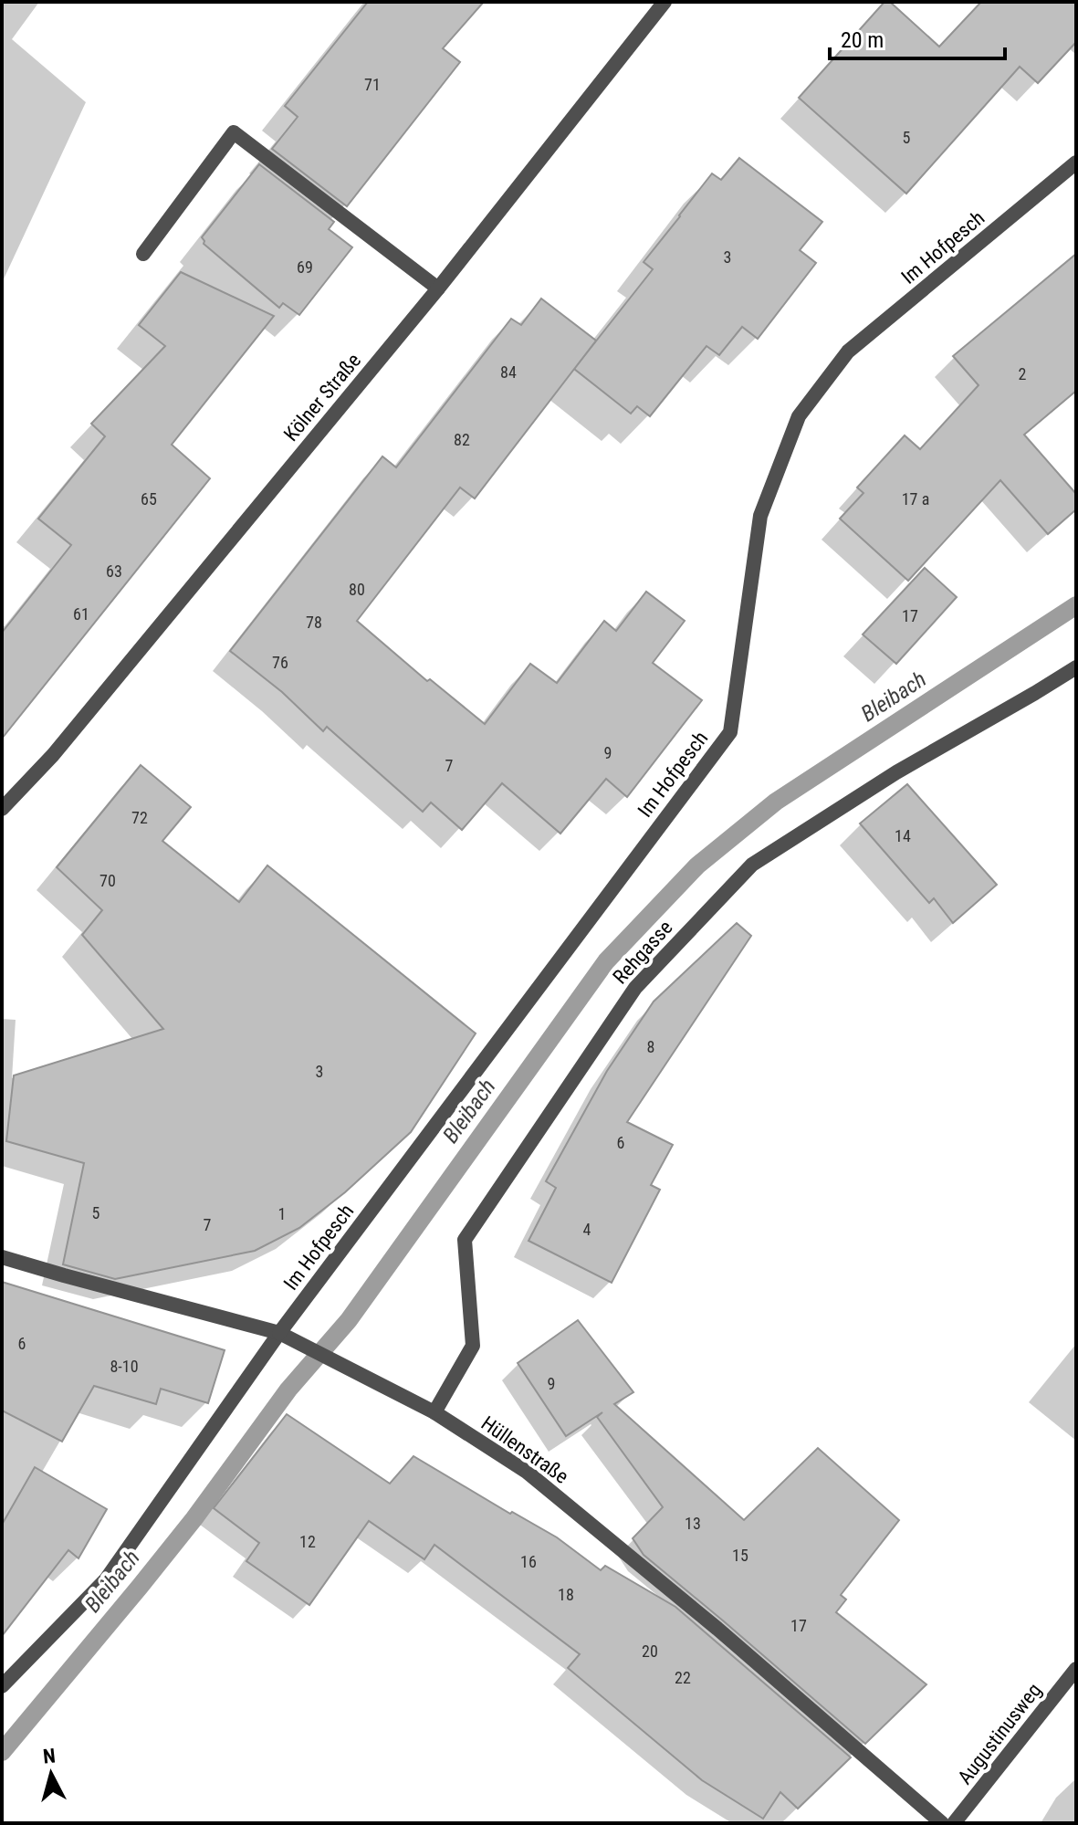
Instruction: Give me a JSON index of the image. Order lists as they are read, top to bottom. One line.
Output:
{"streets":{"street":["Im Hofpesch","Kölner Straße","Rehgasse","Hüllenstraße","Augustinusweg"]},"crossings":[["Im Hofpesch","Hüllenstraße"],["Rehgasse","Hüllenstraße"]],"water":["Bleibach"],"house_numbers":["71","5","3","69","84","2","82","65","17 a","63","80","61","17","78","76","9","7","72","14","70","8","3","6","5","1","7","4","6","8-10","9","13","12","15","16","18","17","20","22"],"scale_bar":"20 m","north":"top"}
